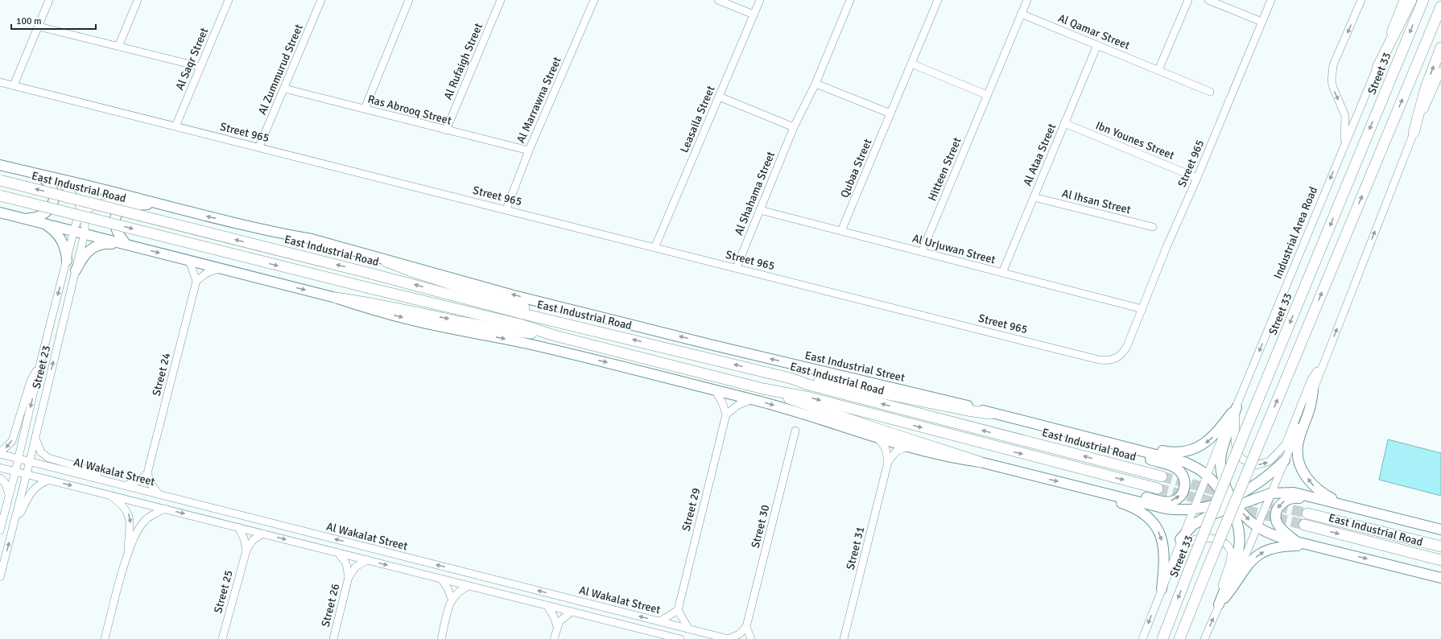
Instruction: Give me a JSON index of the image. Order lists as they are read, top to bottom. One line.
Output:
{"streets":{"highway":["Street 33","East Industrial Road"],"main road":["East Industrial Street"],"street":["Al Qamar Street","Al Saqr Street","Al Rufaigh Street","Al Zummurud Street","Al Marrawna Street","Ras Abrooq Street","Leasaila Street","Street 965","Ibn Younes Street","Al Ataa Street","Qubaa Street","Hitteen Street","Al Shahama Street","Al Ihsan Street","Industrial Area Road","Al Urjuwan Street","Street 23","Street 24","Al Wakalat Street","Street 29","Street 30","Street 31","Street 25","Street 26"]},"crossings":[["Al Qamar Street","Al Ataa Street"],["Al Qamar Street","Hitteen Street"],["Al Saqr Street","Street 965"],["Al Rufaigh Street","Ras Abrooq Street"],["Al Zummurud Street","Ras Abrooq Street"],["Al Zummurud Street","Street 965"],["Street 33","Industrial Area Road"],["Al Marrawna Street","Ras Abrooq Street"],["Al Marrawna Street","Street 965"],["Leasaila Street","Street 965"],["Street 965","Ibn Younes Street"],["Street 965","Al Shahama Street"],["Street 965","Al Urjuwan Street"],["Ibn Younes Street","Al Ataa Street"],["Al Ataa Street","Al Ihsan Street"],["Al Ataa Street","Al Urjuwan Street"],["Qubaa Street","Al Urjuwan Street"],["Hitteen Street","Al Urjuwan Street"],["East Industrial Road","East Industrial Street"],["East Industrial Road","Street 23"],["Al Shahama Street","Al Urjuwan Street"],["Street 23","Al Wakalat Street"],["Al Wakalat Street","Street 25"],["Al Wakalat Street","Street 26"]],"scale_bar":"100 m"}
